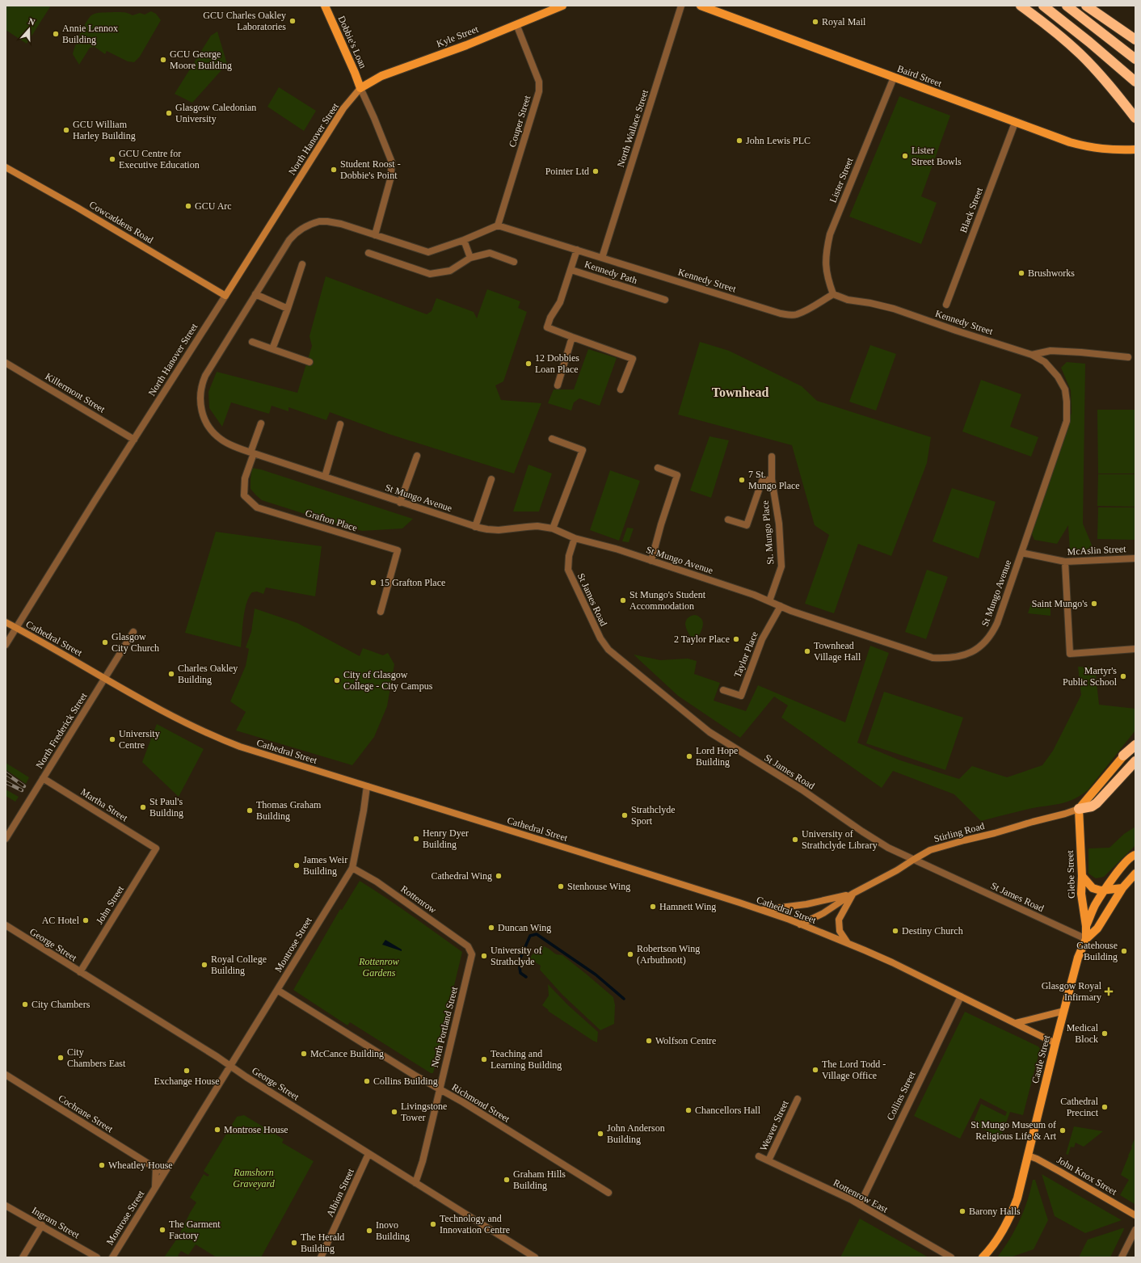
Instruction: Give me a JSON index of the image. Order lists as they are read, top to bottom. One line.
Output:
{"streets":{"main road":["Kyle Street","Dobbie's Loan","Baird Street","Glebe Street","Castle Street"],"street":["Couper Street","North Wallace Street","North Hanover Street","Lister Street","Black Street","Cowcaddens Road","Kennedy Path","Kennedy Street","Killermont Street","St Mungo Avenue","Grafton Place","St. Mungo Place","McAslin Street","St James Road","Cathedral Street","Taylor Place","North Frederick Street","Martha Street","Stirling Road","Rottenrow","John Street","George Street","Montrose Street","North Portland Street","Collins Street","Richmond Street","Cochrane Street","Weaver Street","John Knox Street","Albion Street","Rottenrow East","Ingram Street"]},"crossings":[["Kyle Street","Dobbie's Loan"],["Kyle Street","Couper Street"],["Kyle Street","North Hanover Street"],["Dobbie's Loan","North Hanover Street"],["Baird Street","Lister Street"],["Baird Street","Black Street"],["Couper Street","Kennedy Street"],["North Wallace Street","Kennedy Street"],["North Hanover Street","Cowcaddens Road"],["North Hanover Street","Killermont Street"],["North Hanover Street","Cathedral Street"],["Lister Street","Kennedy Street"],["Kennedy Path","Kennedy Street"],["Kennedy Street","St Mungo Avenue"],["St Mungo Avenue","Grafton Place"],["St Mungo Avenue","St. Mungo Place"],["St Mungo Avenue","McAslin Street"],["St Mungo Avenue","St James Road"],["St Mungo Avenue","Taylor Place"],["St James Road","Stirling Road"],["St James Road","Glebe Street"],["St James Road","Castle Street"],["Cathedral Street","North Frederick Street"],["Cathedral Street","Stirling Road"],["Cathedral Street","Montrose Street"],["Cathedral Street","Castle Street"],["Cathedral Street","Collins Street"],["North Frederick Street","Martha Street"],["Martha Street","John Street"],["Stirling Road","Glebe Street"],["Glebe Street","Castle Street"],["Rottenrow","Montrose Street"],["Rottenrow","North Portland Street"],["John Street","George Street"],["George Street","Montrose Street"],["George Street","North Portland Street"],["George Street","Albion Street"],["Montrose Street","Richmond Street"],["Montrose Street","Cochrane Street"],["North Portland Street","Richmond Street"],["Castle Street","John Knox Street"],["Collins Street","Rottenrow East"],["Weaver Street","Rottenrow East"]],"districts":["Townhead"],"parks":["Rottenrow Gardens","Ramshorn Graveyard"],"places":{"other":["GCU Charles Oakley Laboratories","Royal Mail","Annie Lennox Building","GCU George Moore Building","Glasgow Caledonian University","GCU William Harley Building","John Lewis PLC","Lister Street Bowls","GCU Centre for Executive Education","Student Roost - Dobbie's Point","Pointer Ltd","GCU Arc","Brushworks","12 Dobbies Loan Place","7 St. Mungo Place","15 Grafton Place","St Mungo's Student Accommodation","Saint Mungo's","2 Taylor Place","Glasgow City Church","Townhead Village Hall","Charles Oakley Building","Martyr's Public School","City of Glasgow College - City Campus","University Centre","Lord Hope Building","St Paul's Building","Thomas Graham Building","Strathclyde Sport","Henry Dyer Building","University of Strathclyde Library","James Weir Building","Cathedral Wing","Stenhouse Wing","Hamnett Wing","AC Hotel","Duncan Wing","Destiny Church","Gatehouse Building","Robertson Wing (Arbuthnott)","University of Strathclyde","Royal College Building","City Chambers","Medical Block","Wolfson Centre","McCance Building","City Chambers East","Teaching and Learning Building","The Lord Todd - Village Office","Exchange House","Collins Building","Cathedral Precinct","Chancellors Hall","Livingstone Tower","Montrose House","St Mungo Museum of Religious Life & Art","John Anderson Building","Wheatley House","Graham Hills Building","Barony Halls","Technology and Innovation Centre","The Garment Factory","Inovo Building","The Herald Building"],"health":["Glasgow Royal Infirmary"]},"north":"top"}
